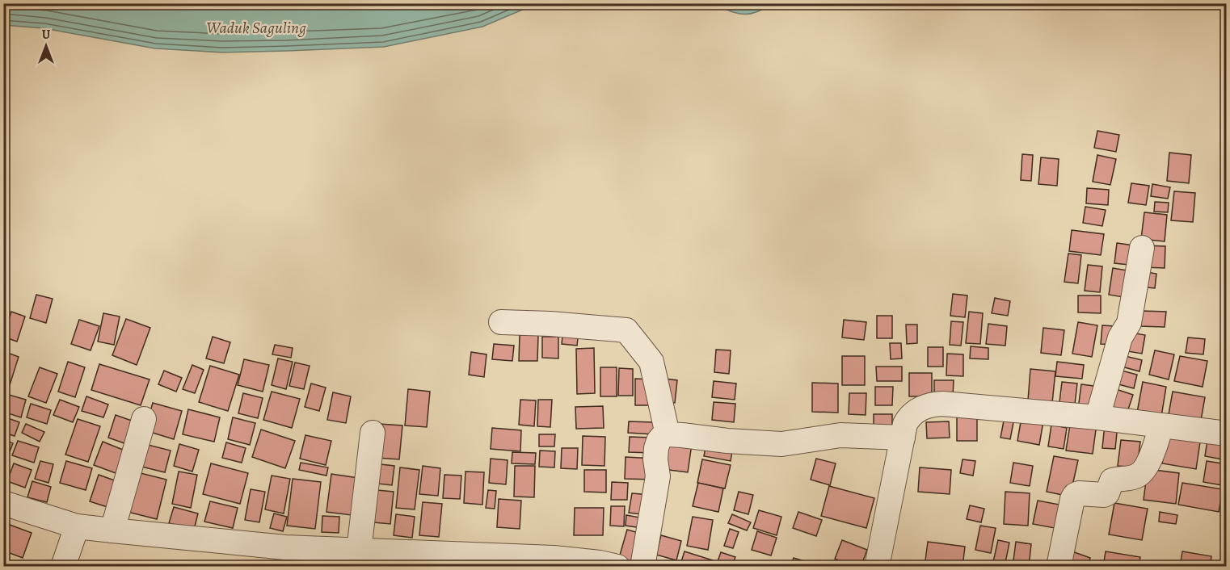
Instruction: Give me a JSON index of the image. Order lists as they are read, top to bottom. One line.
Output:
{"water":["Waduk Saguling"],"north":"top"}
